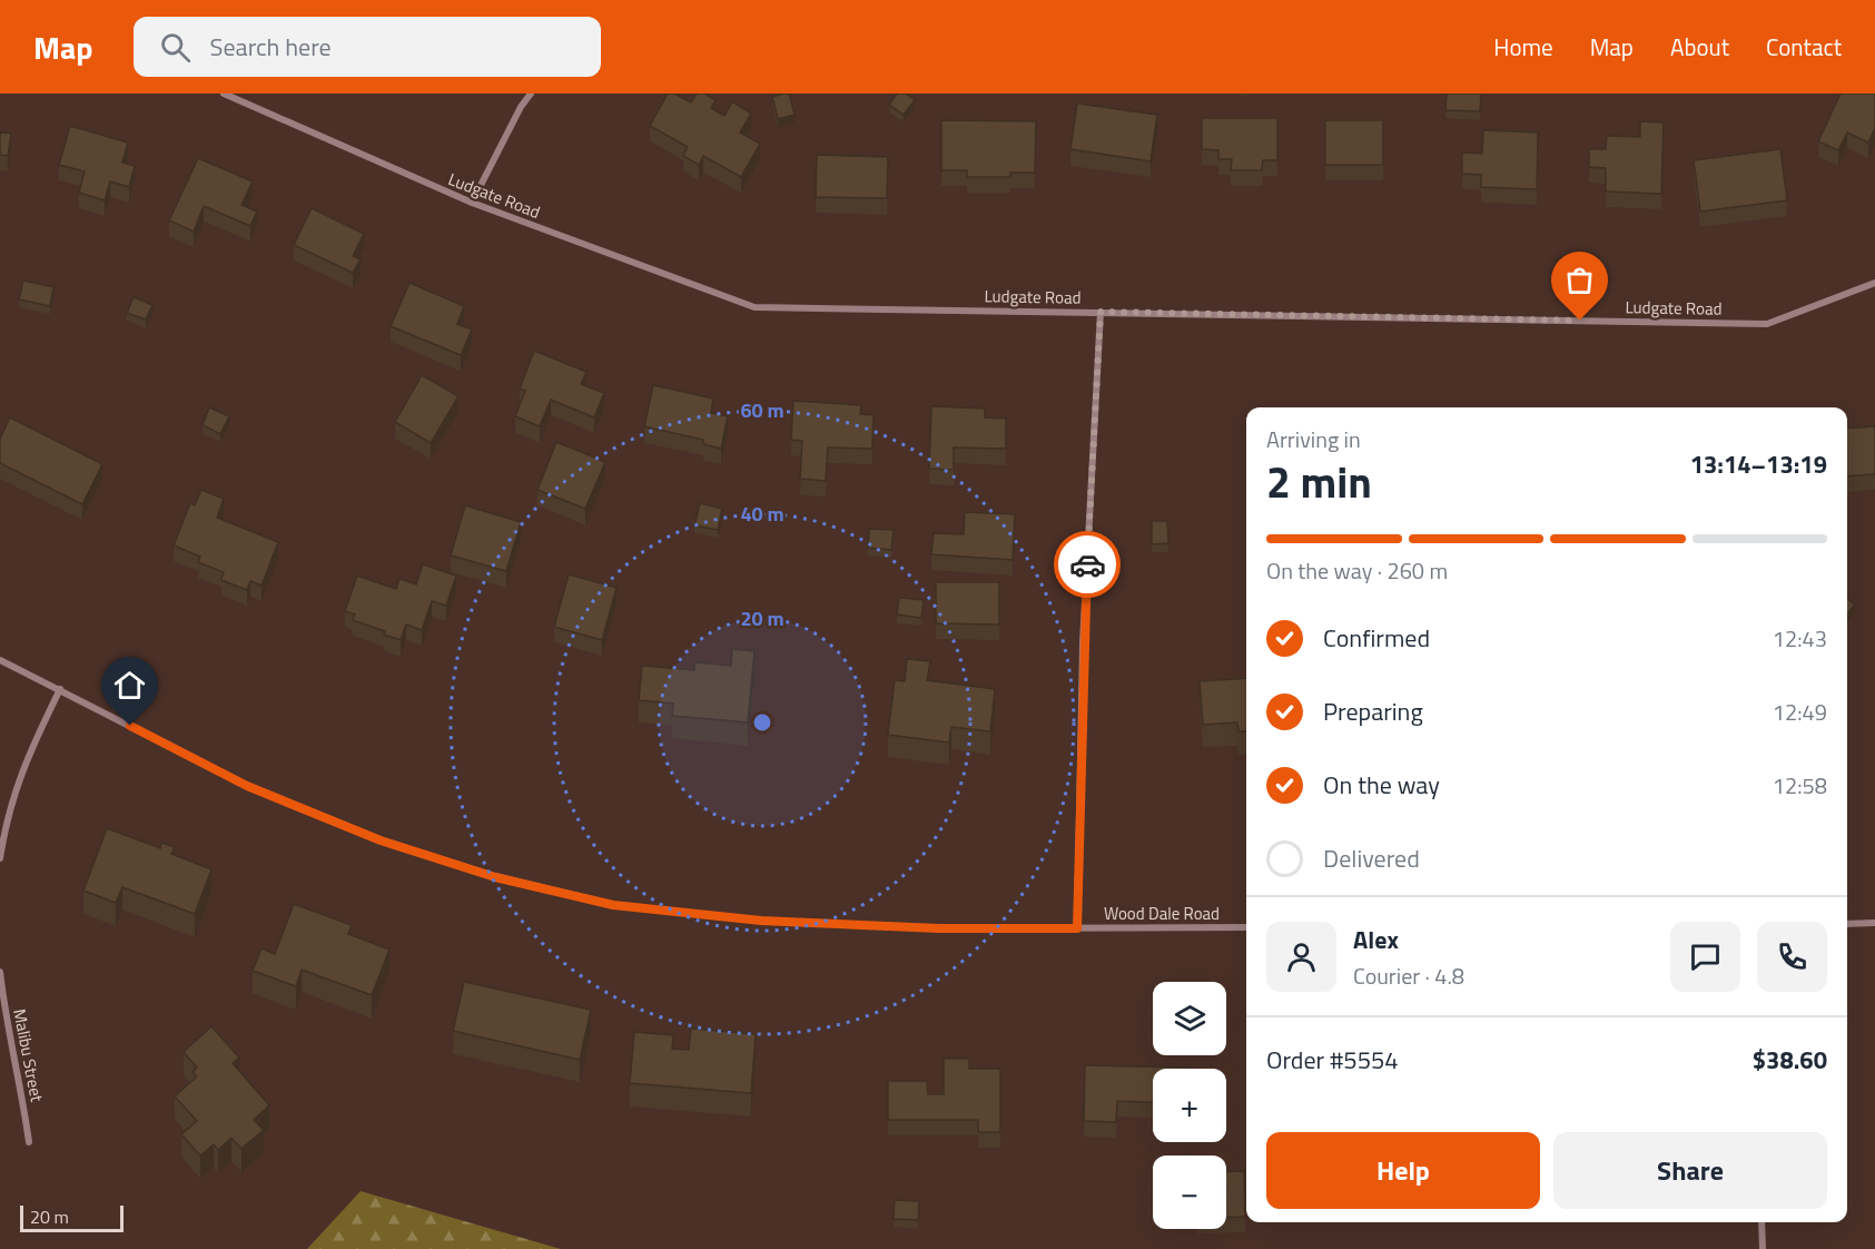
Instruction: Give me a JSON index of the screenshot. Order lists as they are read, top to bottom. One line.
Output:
{"streets":{"street":["Ludgate Road","Wood Dale Road","Malibu Street"]},"scale_bar":"20 m","page":{"header":"Map","search":"Search here","nav":["Home","Map","About","Contact"],"heading":["2 min","Arriving in","13:14–13:19"],"panel":["Alex","Courier · 4.8","Order #5554","$38.60"],"bar":"On the way · 260 m","list":[["Confirmed","12:43"],["Preparing","12:49"],["On the way","12:58"],"Delivered"],"map_buttons":["+","−"],"buttons":["Help","Share"],"scale":"20 m"},"rings":["60 m","40 m","20 m"]}
